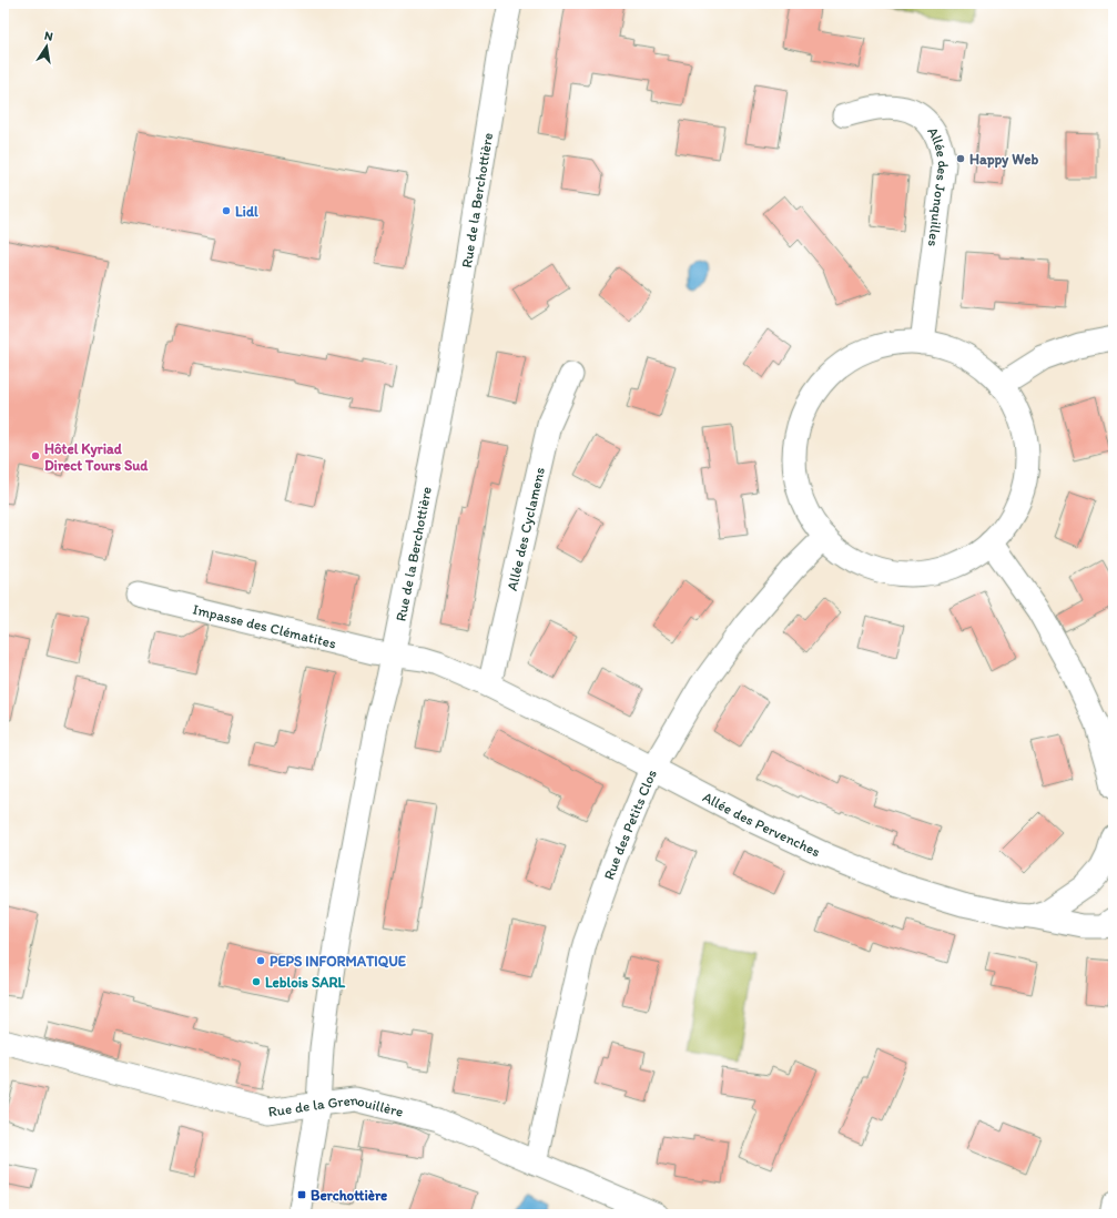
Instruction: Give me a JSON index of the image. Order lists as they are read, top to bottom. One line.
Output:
{"streets":{"street":["Allée des Jonquilles","Rue de la Berchottière","Allée des Cyclamens","Impasse des Clématites","Allée des Pervenches","Rue des Petits Clos","Rue de la Grenouillère"]},"crossings":[["Rue de la Berchottière","Impasse des Clématites"],["Rue de la Berchottière","Allée des Pervenches"],["Rue de la Berchottière","Rue de la Grenouillère"],["Allée des Cyclamens","Allée des Pervenches"],["Impasse des Clématites","Allée des Pervenches"],["Allée des Pervenches","Rue des Petits Clos"],["Rue des Petits Clos","Rue de la Grenouillère"]],"places":{"other":["Happy Web","Lidl","Hôtel Kyriad Direct Tours Sud","PEPS INFORMATIQUE","Leblois SARL"],"transit":["Berchottière"]},"north":"top"}
